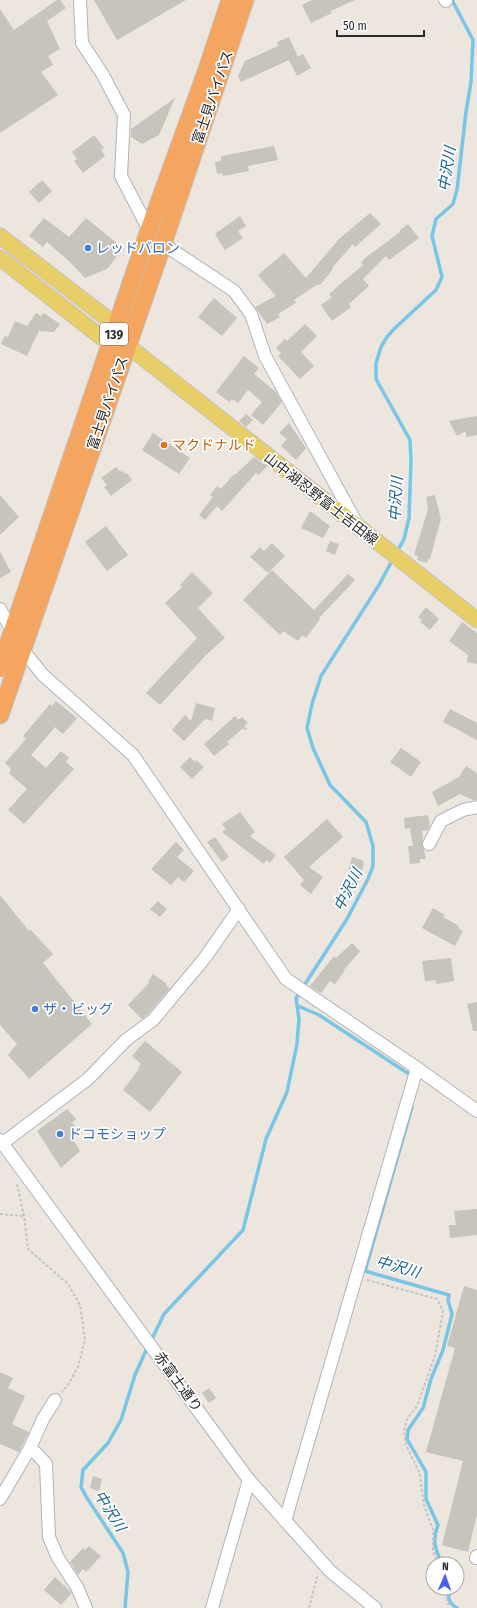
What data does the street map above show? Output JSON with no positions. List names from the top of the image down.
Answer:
{
  "streets": {
    "highway": ["富士見バイパス", "139"],
    "main road": ["山中湖忍野富士吉田線"],
    "street": ["赤富士通り"]
  },
  "crossings": [
    ["富士見バイパス", "山中湖忍野富士吉田線"]
  ],
  "water": ["中沢川"],
  "places": [
    "レッドバロン",
    "マクドナルド",
    "ザ・ビッグ",
    "ドコモショップ"
  ],
  "scale_bar": "50 m",
  "north": "top"
}
